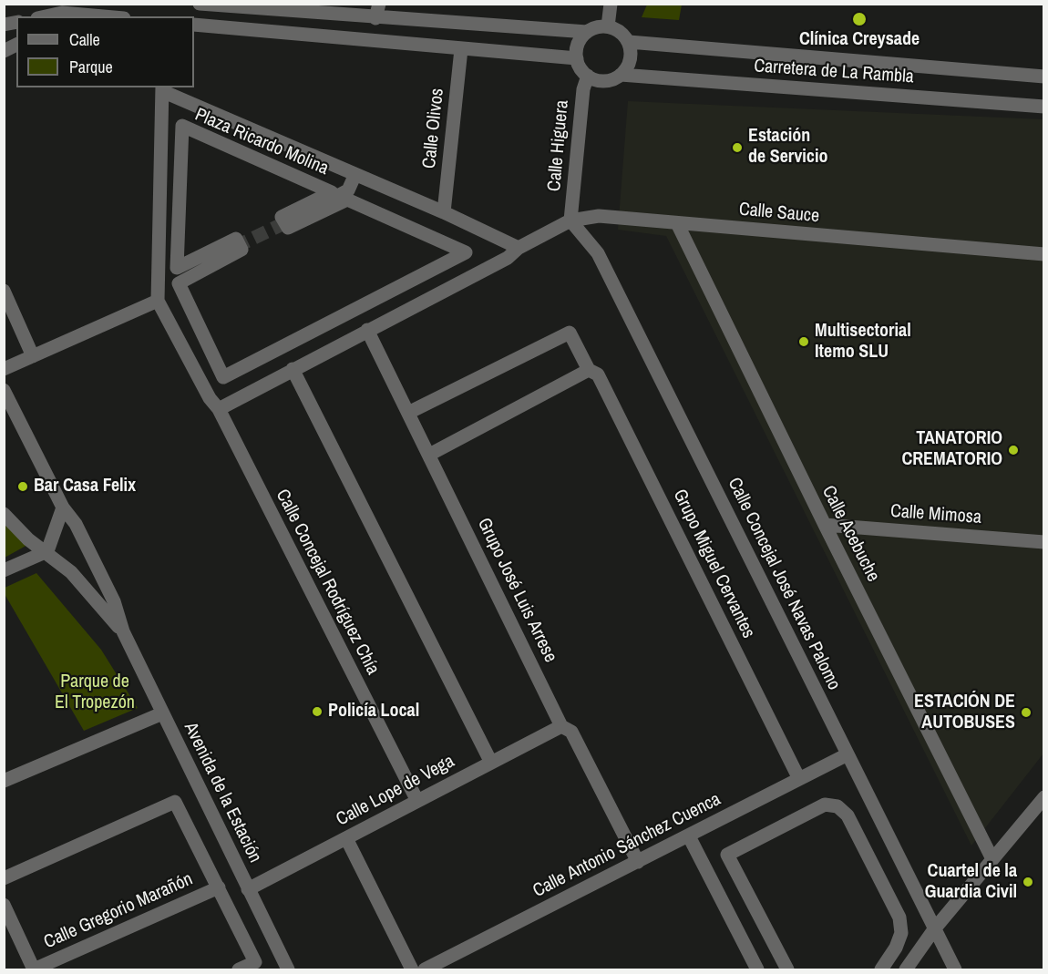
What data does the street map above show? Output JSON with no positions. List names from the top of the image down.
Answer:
{
  "streets": {
    "street": [
      "Carretera de La Rambla",
      "Calle Olivos",
      "Plaza Ricardo Molina",
      "Calle Higuera",
      "Calle Sauce",
      "Calle Mimosa",
      "Calle Acebuche",
      "Grupo Miguel Cervantes",
      "Calle Concejal Rodríguez Chía",
      "Calle Concejal José Navas Palomo",
      "Grupo José Luis Arrese",
      "Calle Lope de Vega",
      "Avenida de la Estación",
      "Calle Antonio Sánchez Cuenca",
      "Calle Gregorio Marañón"
    ]
  },
  "crossings": [
    ["Carretera de La Rambla", "Calle Higuera"],
    ["Calle Olivos", "Plaza Ricardo Molina"],
    ["Plaza Ricardo Molina", "Calle Sauce"],
    ["Plaza Ricardo Molina", "Calle Concejal Rodríguez Chía"],
    ["Calle Higuera", "Calle Sauce"],
    ["Calle Higuera", "Calle Concejal José Navas Palomo"],
    ["Calle Sauce", "Calle Acebuche"],
    ["Calle Sauce", "Calle Concejal José Navas Palomo"],
    ["Calle Mimosa", "Calle Acebuche"],
    ["Grupo Miguel Cervantes", "Grupo José Luis Arrese"],
    ["Grupo Miguel Cervantes", "Calle Antonio Sánchez Cuenca"],
    ["Calle Concejal Rodríguez Chía", "Calle Lope de Vega"],
    ["Calle Concejal José Navas Palomo", "Calle Antonio Sánchez Cuenca"],
    ["Grupo José Luis Arrese", "Calle Lope de Vega"],
    ["Grupo José Luis Arrese", "Calle Antonio Sánchez Cuenca"],
    ["Calle Lope de Vega", "Avenida de la Estación"]
  ],
  "parks": ["Parque de El Tropezón"],
  "places": [
    "Clínica Creysade",
    "Estación de Servicio",
    "Multisectorial Itemo SLU",
    "TANATORIO CREMATORIO",
    "Bar Casa Felix",
    "Policía Local",
    "ESTACIÓN DE AUTOBUSES",
    "Cuartel de la Guardia Civil"
  ],
  "legend": ["Calle", "Parque"]
}
